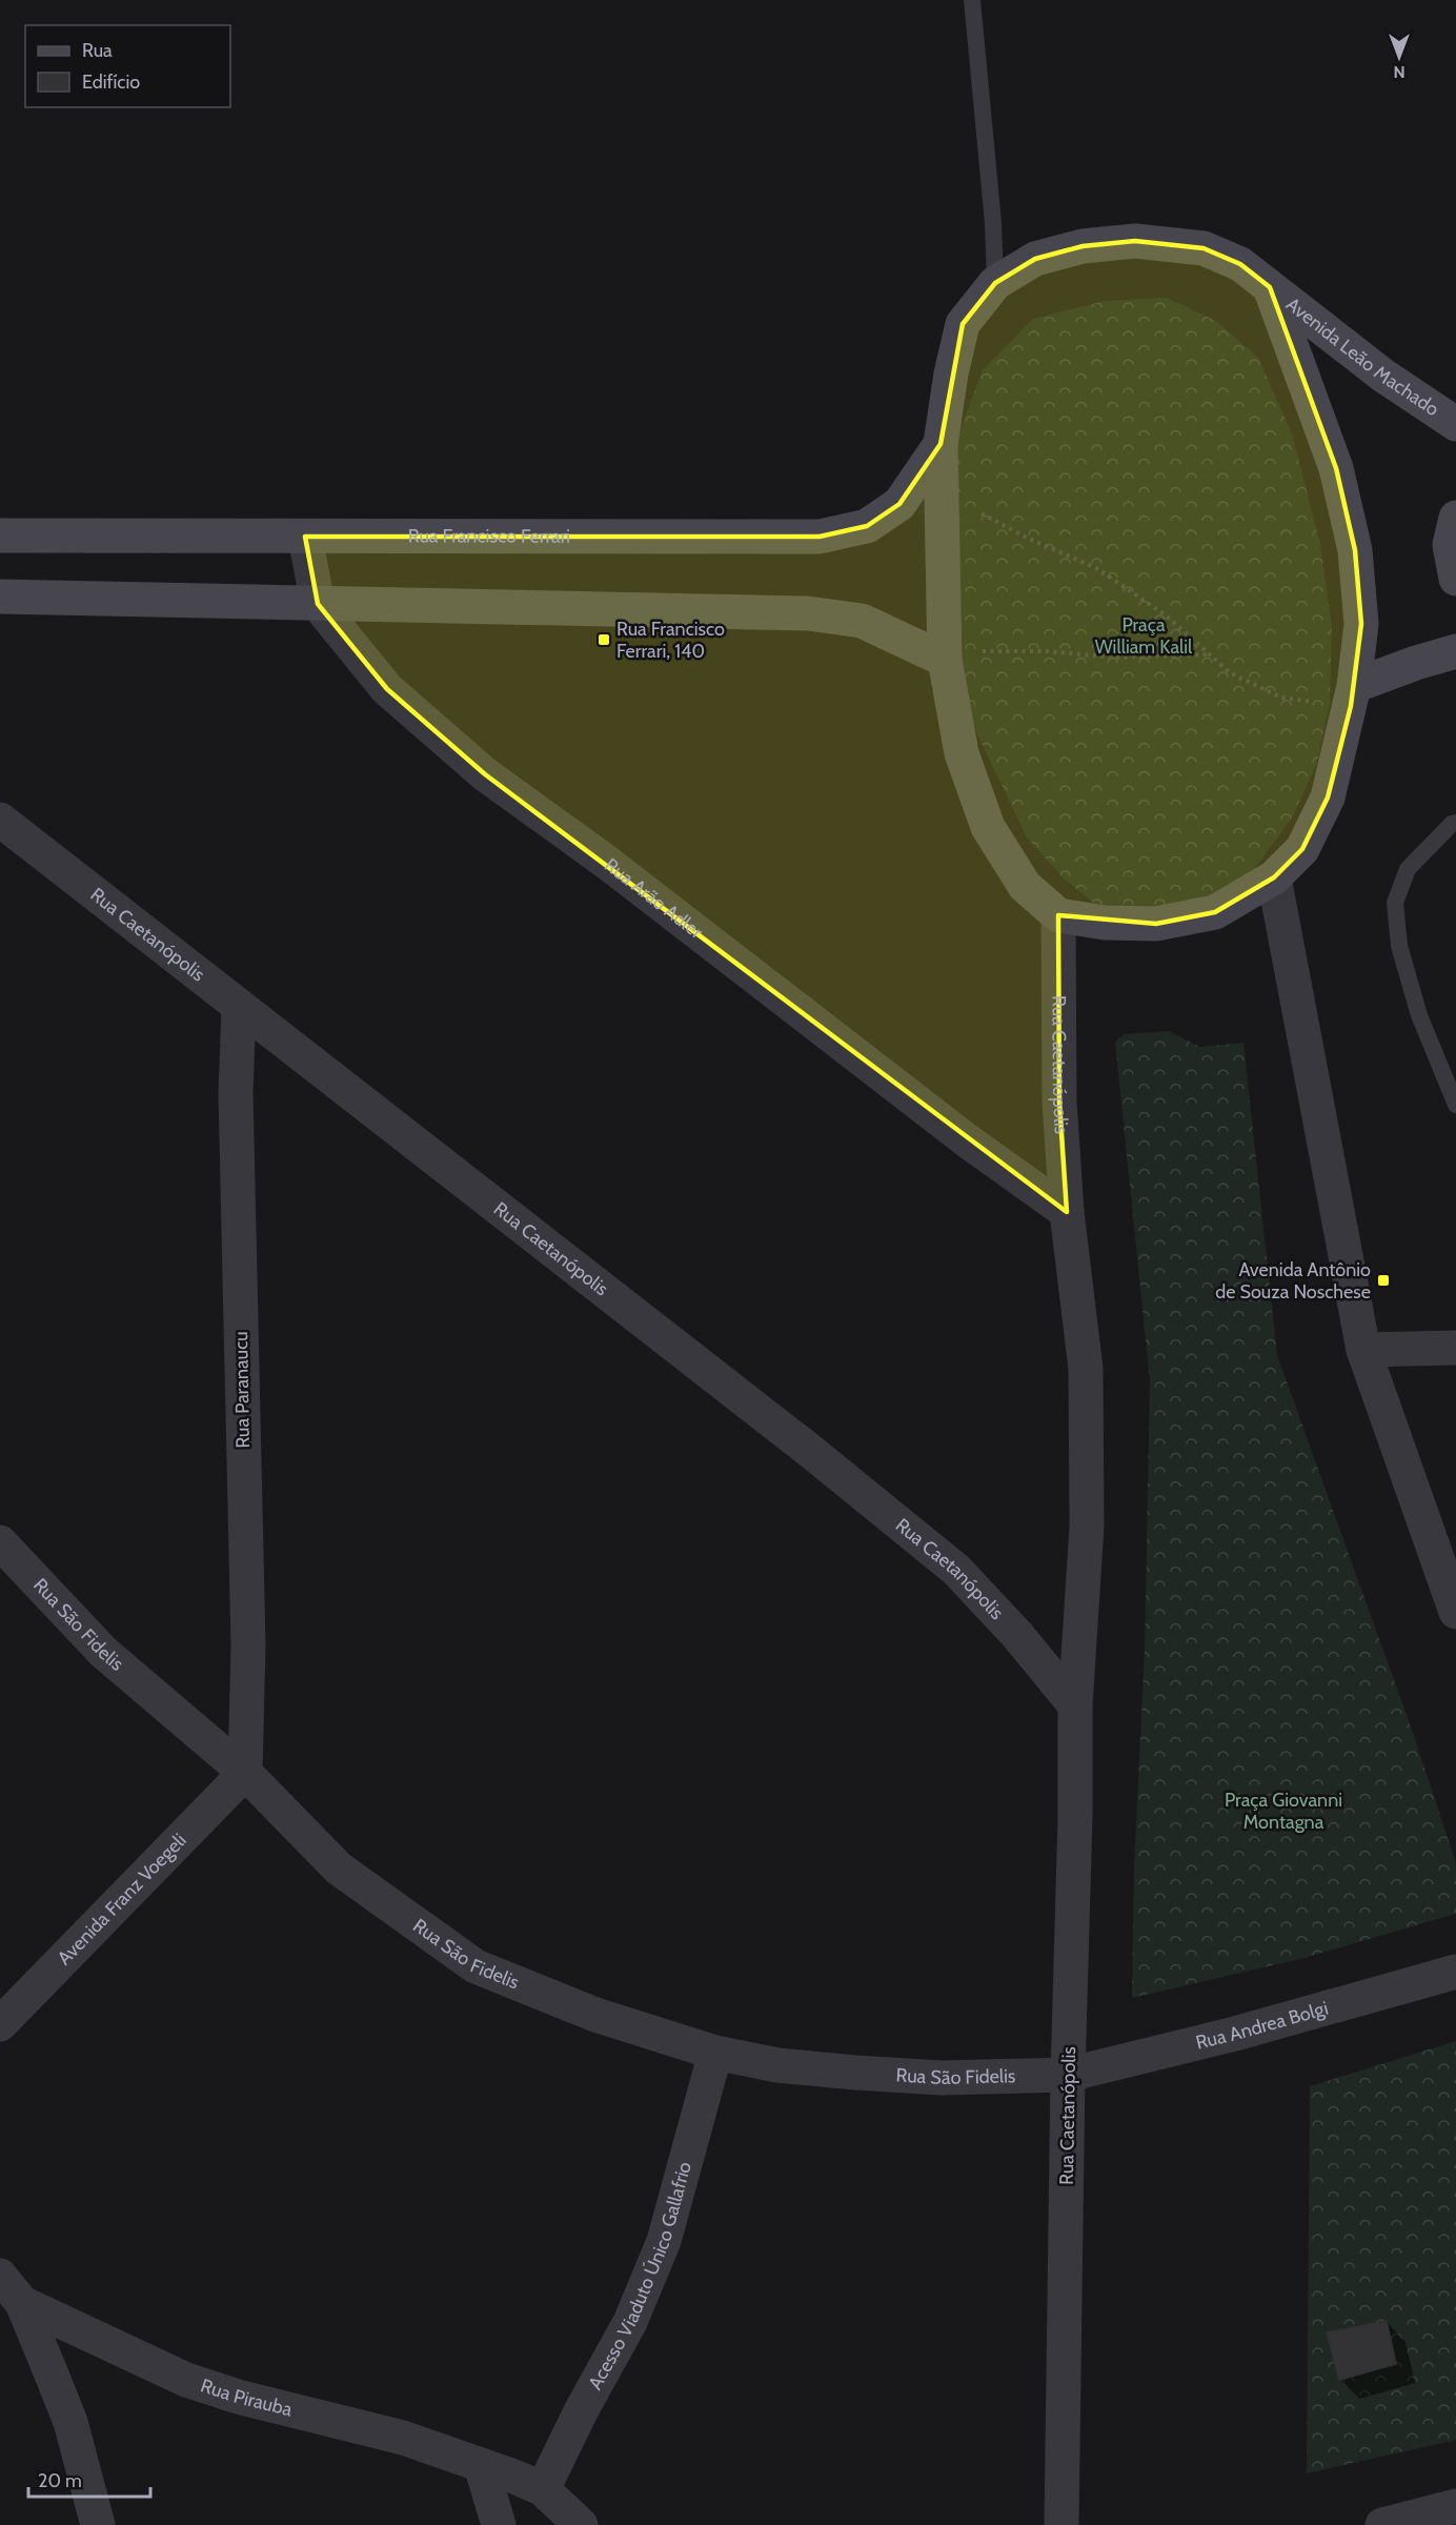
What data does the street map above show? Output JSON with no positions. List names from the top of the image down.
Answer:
{
  "streets": {
    "main road": ["Avenida Leão Machado", "Rua Francisco Ferrari"],
    "street": [
      "Rua Arão Adler",
      "Rua Caetanópolis",
      "Rua Paranaucu",
      "Rua São Fidelis",
      "Avenida Franz Voegeli",
      "Rua Andrea Bolgi",
      "Acesso Viaduto Único Gallafrio",
      "Rua Pirauba"
    ]
  },
  "crossings": [
    ["Rua Francisco Ferrari", "Rua Arão Adler"],
    ["Rua Arão Adler", "Rua Caetanópolis"],
    ["Rua Caetanópolis", "Rua Paranaucu"],
    ["Rua Caetanópolis", "Rua São Fidelis"],
    ["Rua Caetanópolis", "Rua Andrea Bolgi"],
    ["Rua Paranaucu", "Rua São Fidelis"],
    ["Rua Paranaucu", "Avenida Franz Voegeli"],
    ["Rua São Fidelis", "Avenida Franz Voegeli"],
    ["Rua São Fidelis", "Rua Andrea Bolgi"],
    ["Rua São Fidelis", "Acesso Viaduto Único Gallafrio"],
    ["Acesso Viaduto Único Gallafrio", "Rua Pirauba"]
  ],
  "parks": ["Praça William Kalil", "Praça Giovanni Montagna"],
  "places": {
    "transit": ["Rua Francisco Ferrari, 140", "Avenida Antônio de Souza Noschese"]
  },
  "legend": ["Rua", "Edifício"],
  "scale_bar": "20 m",
  "north": "bottom"
}
